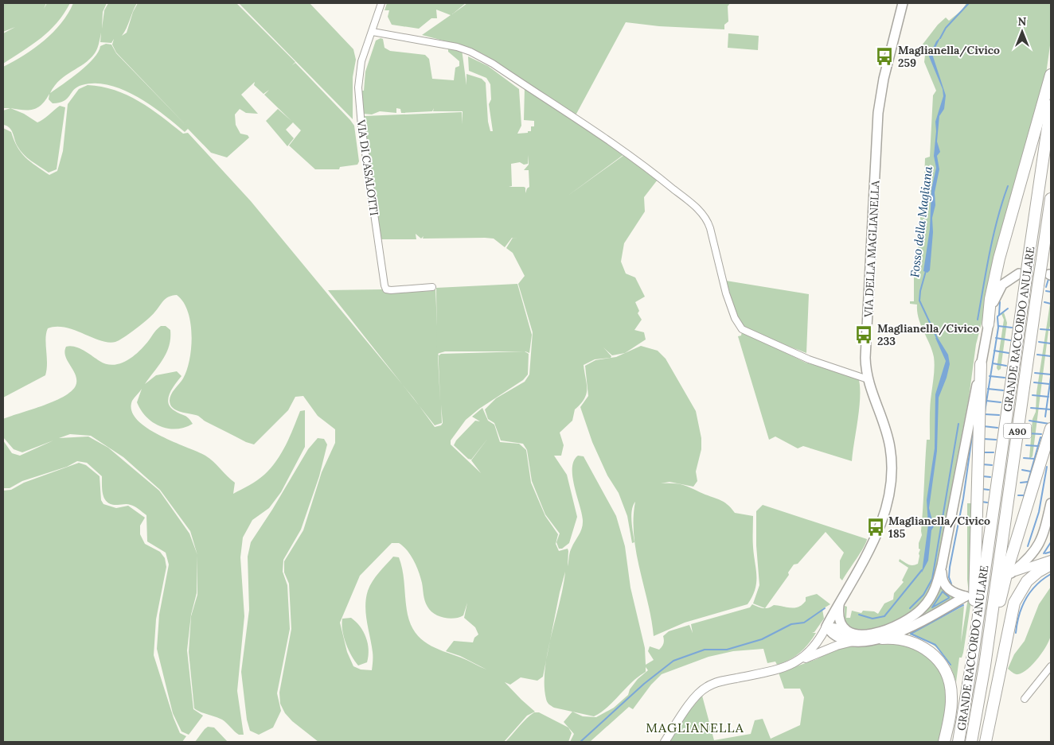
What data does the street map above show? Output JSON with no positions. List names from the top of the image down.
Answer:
{
  "streets": {
    "highway": ["GRANDE RACCORDO ANULARE", "A90"],
    "main road": ["VIA DELLA MAGLIANELLA"],
    "street": ["VIA DI CASALOTTI"]
  },
  "districts": ["MAGLIANELLA"],
  "water": ["Fosso della Magliana"],
  "places": {
    "bus stop": ["Maglianella/Civico 259", "Maglianella/Civico 233", "Maglianella/Civico 185"]
  },
  "north": "top"
}
